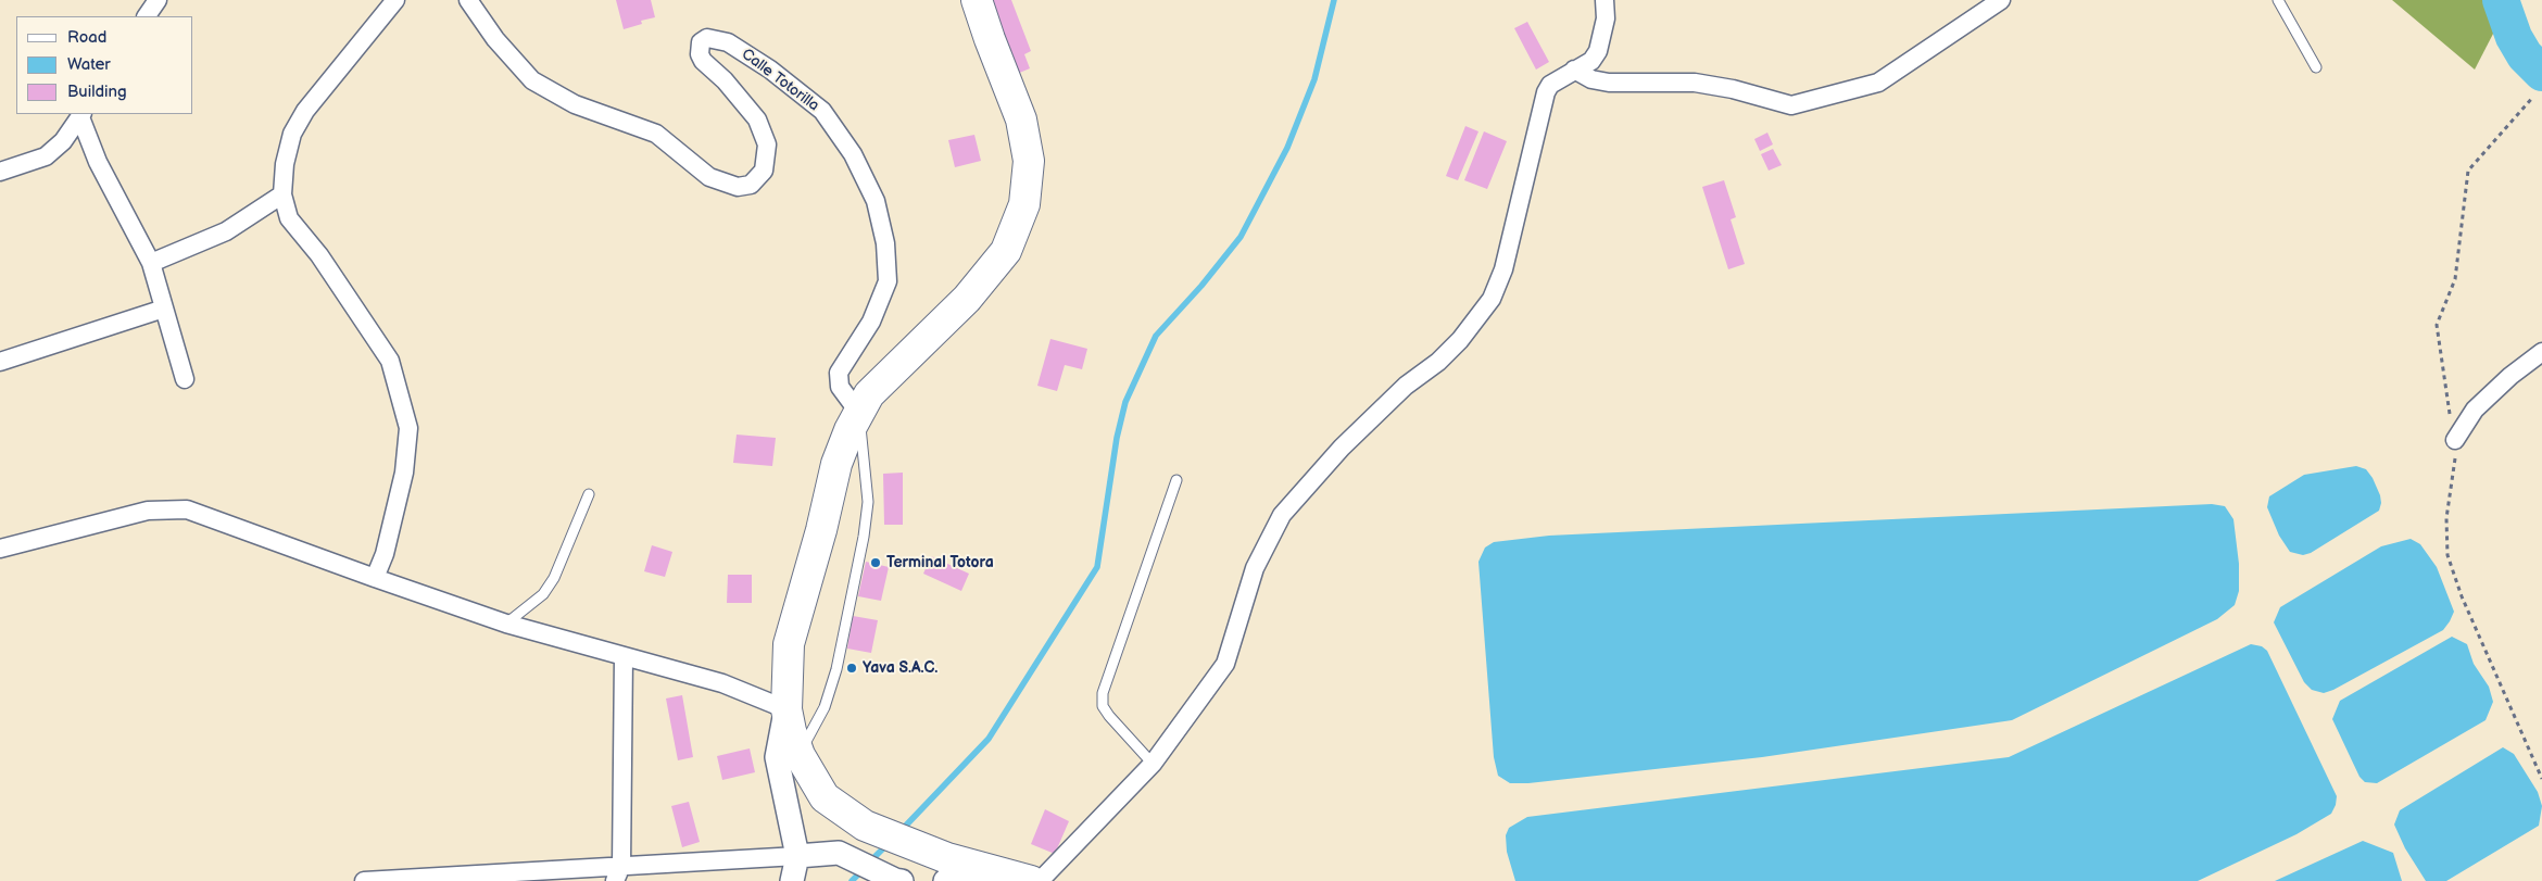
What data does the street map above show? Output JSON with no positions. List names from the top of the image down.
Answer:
{
  "streets": {
    "street": ["Calle Totorilla"]
  },
  "places": ["Terminal Totora", "Yava S.A.C."],
  "legend": ["Road", "Water", "Building"]
}
